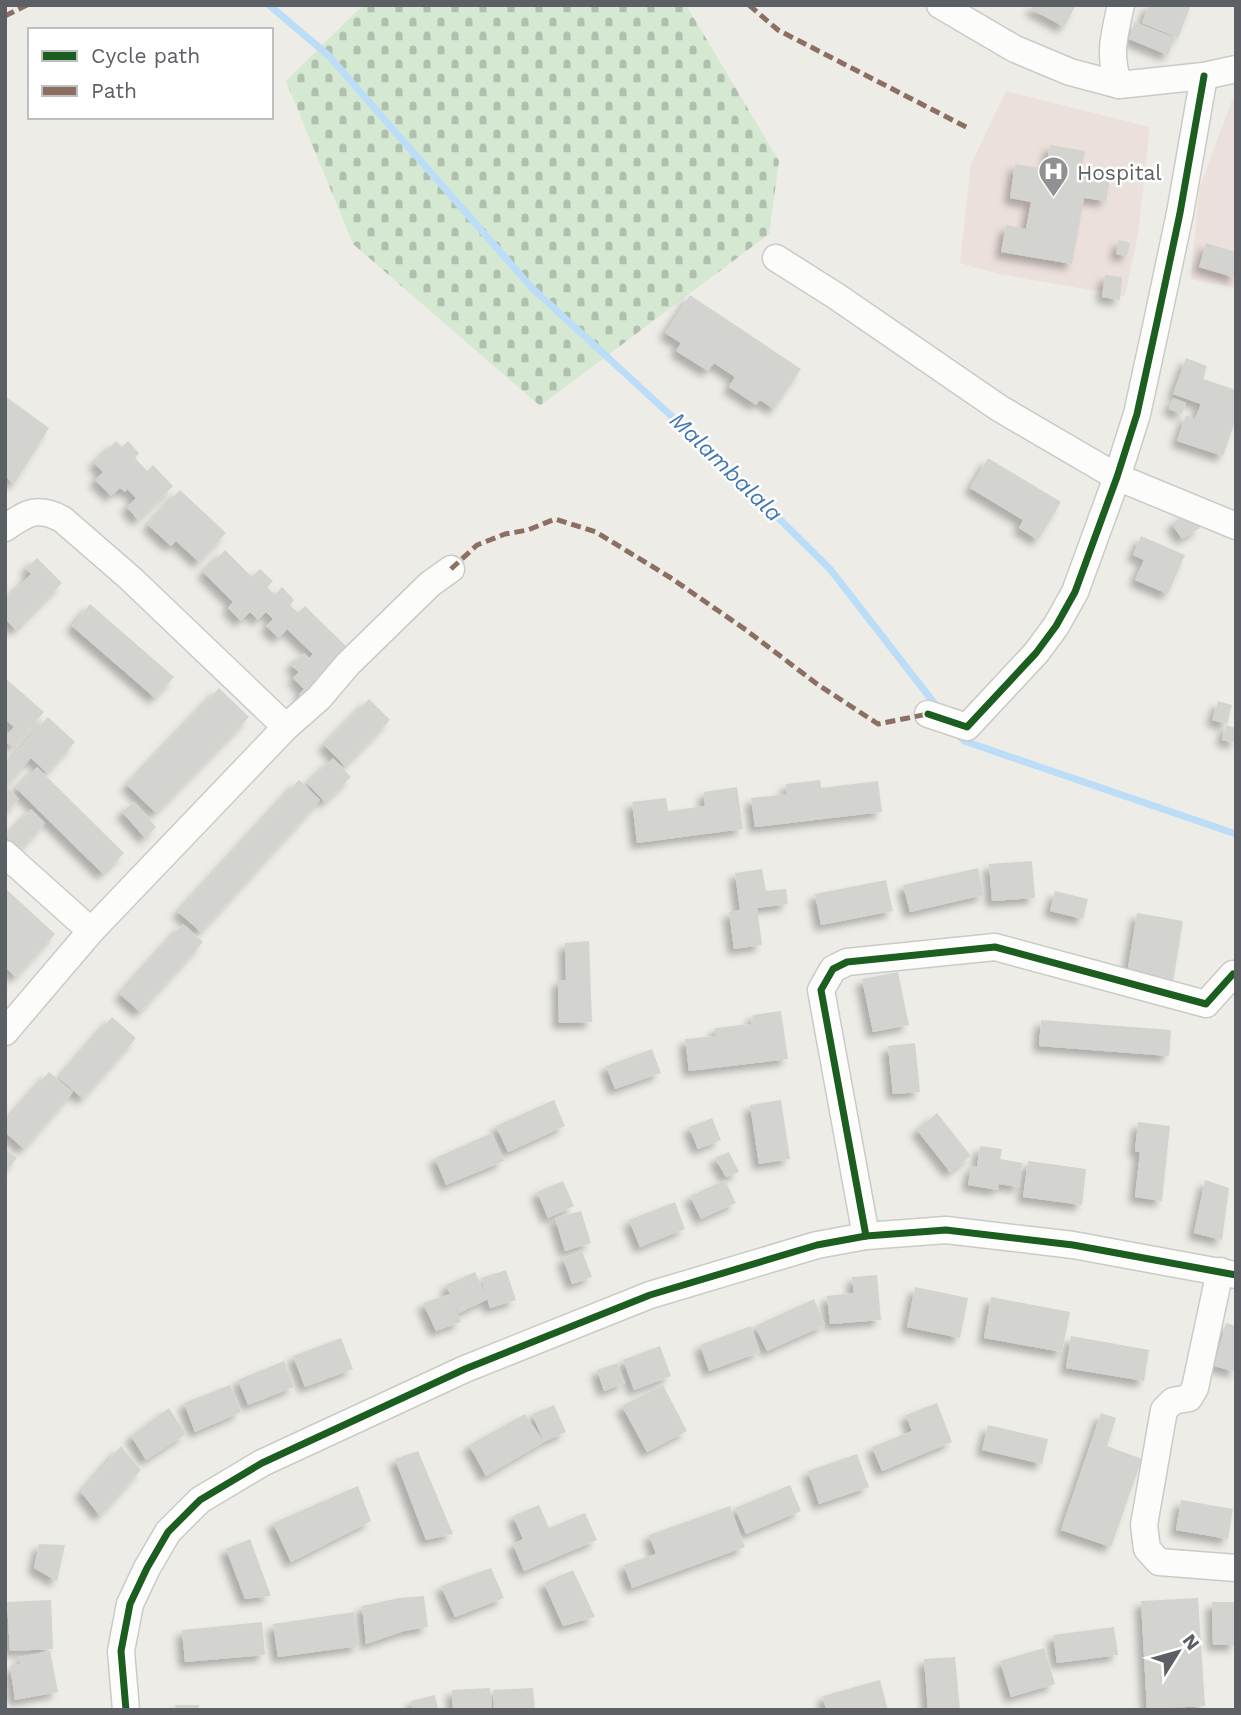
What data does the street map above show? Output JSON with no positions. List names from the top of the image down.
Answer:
{
  "water": ["Malambalala"],
  "places": {
    "hospital": ["Hospital"]
  },
  "legend": ["Cycle path", "Path"],
  "north": "top right"
}
